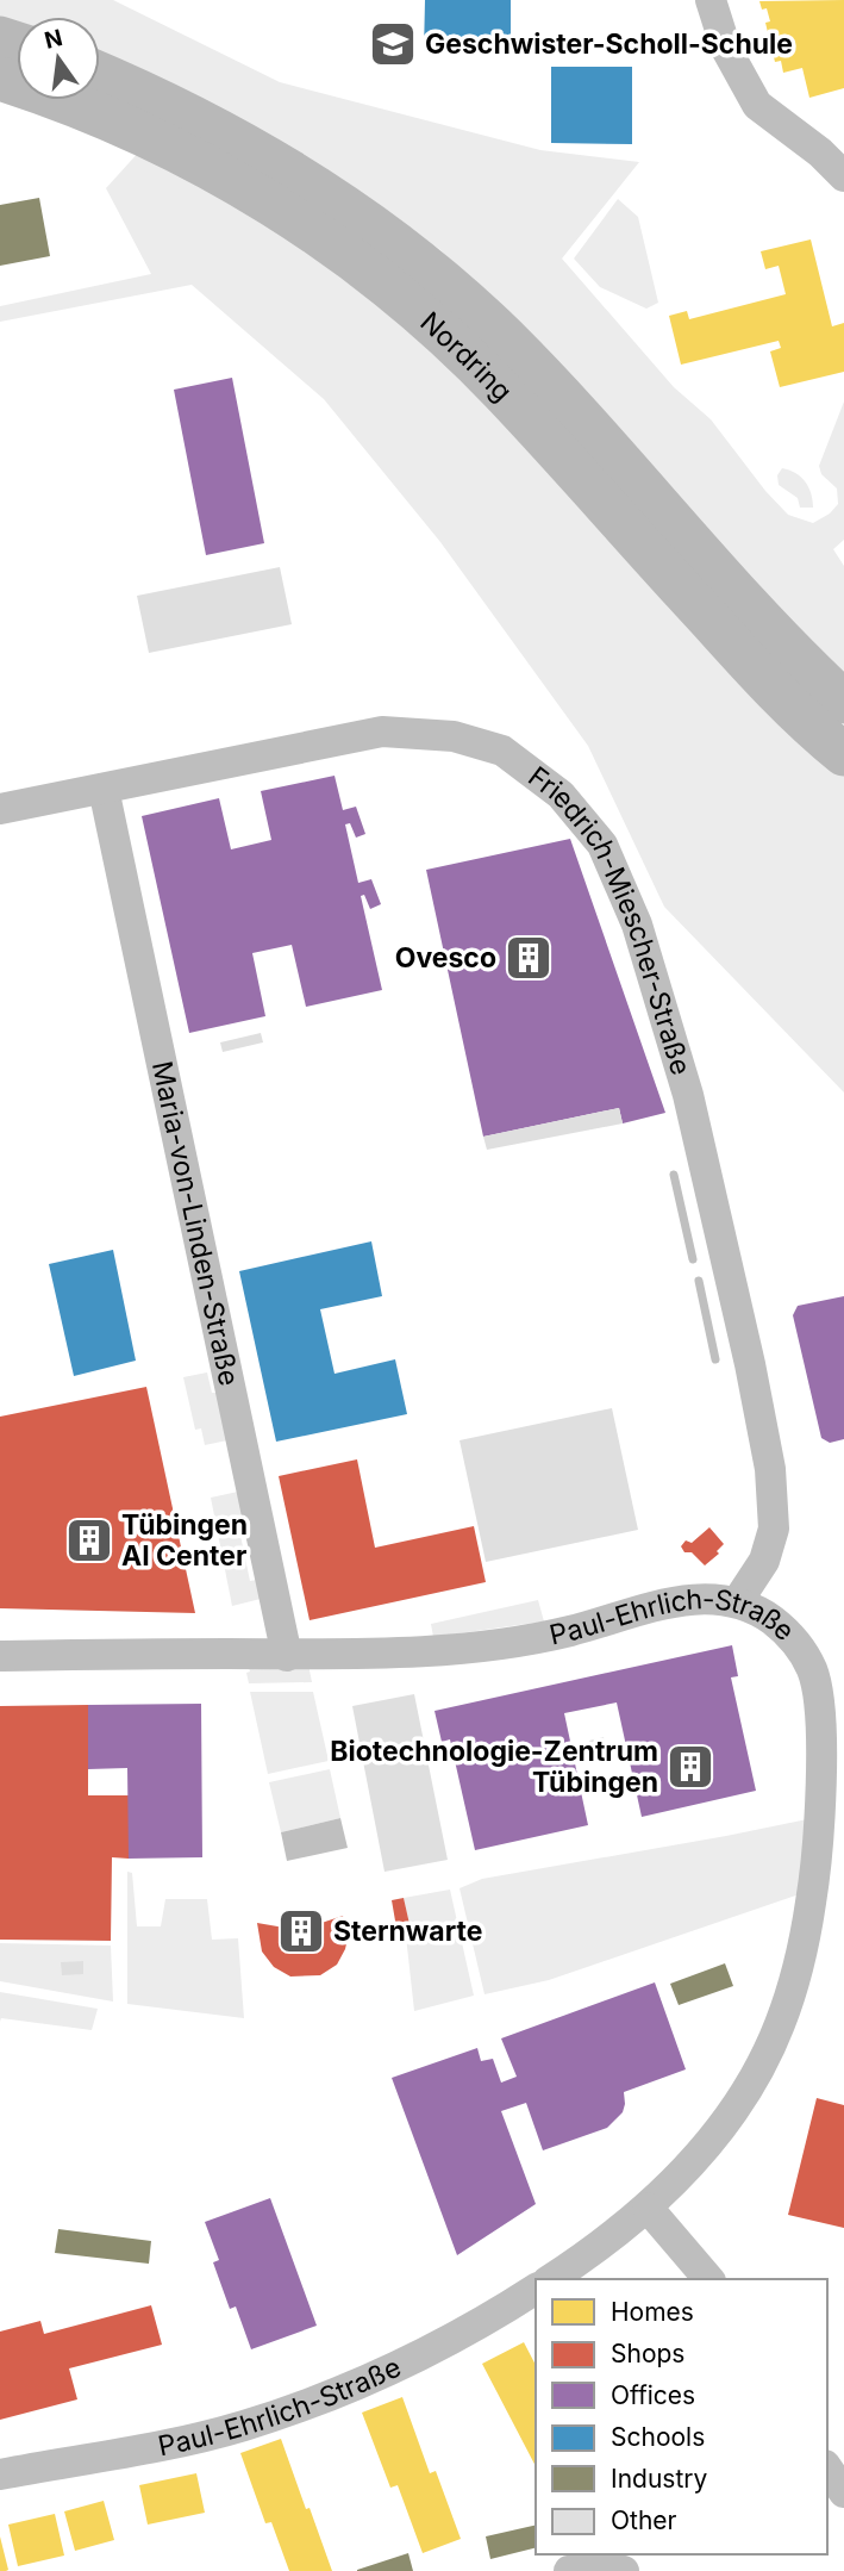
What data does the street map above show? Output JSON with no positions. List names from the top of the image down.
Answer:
{
  "streets": {
    "street": [
      "Nordring",
      "Friedrich-Miescher-Straße",
      "Maria-von-Linden-Straße",
      "Paul-Ehrlich-Straße"
    ]
  },
  "crossings": [
    ["Friedrich-Miescher-Straße", "Maria-von-Linden-Straße"],
    ["Friedrich-Miescher-Straße", "Paul-Ehrlich-Straße"],
    ["Maria-von-Linden-Straße", "Paul-Ehrlich-Straße"]
  ],
  "places": {
    "school or university": ["Geschwister-Scholl-Schule"],
    "building": [
      "Ovesco",
      "Tübingen AI Center",
      "Biotechnologie-Zentrum Tübingen",
      "Sternwarte"
    ]
  },
  "legend": [
    "Homes",
    "Shops",
    "Offices",
    "Schools",
    "Industry",
    "Other"
  ],
  "north": "top"
}
